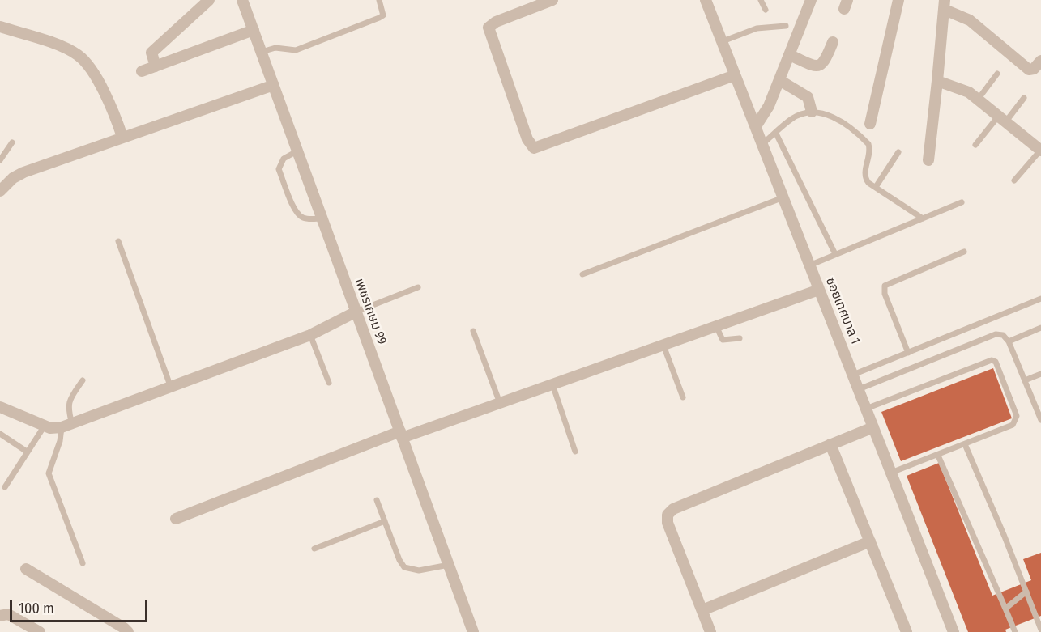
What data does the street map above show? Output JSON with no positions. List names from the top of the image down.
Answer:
{
  "streets": {
    "street": ["ซอยเทศบาล 1", "เพชรเกษม 99"]
  },
  "scale_bar": "100 m"
}
